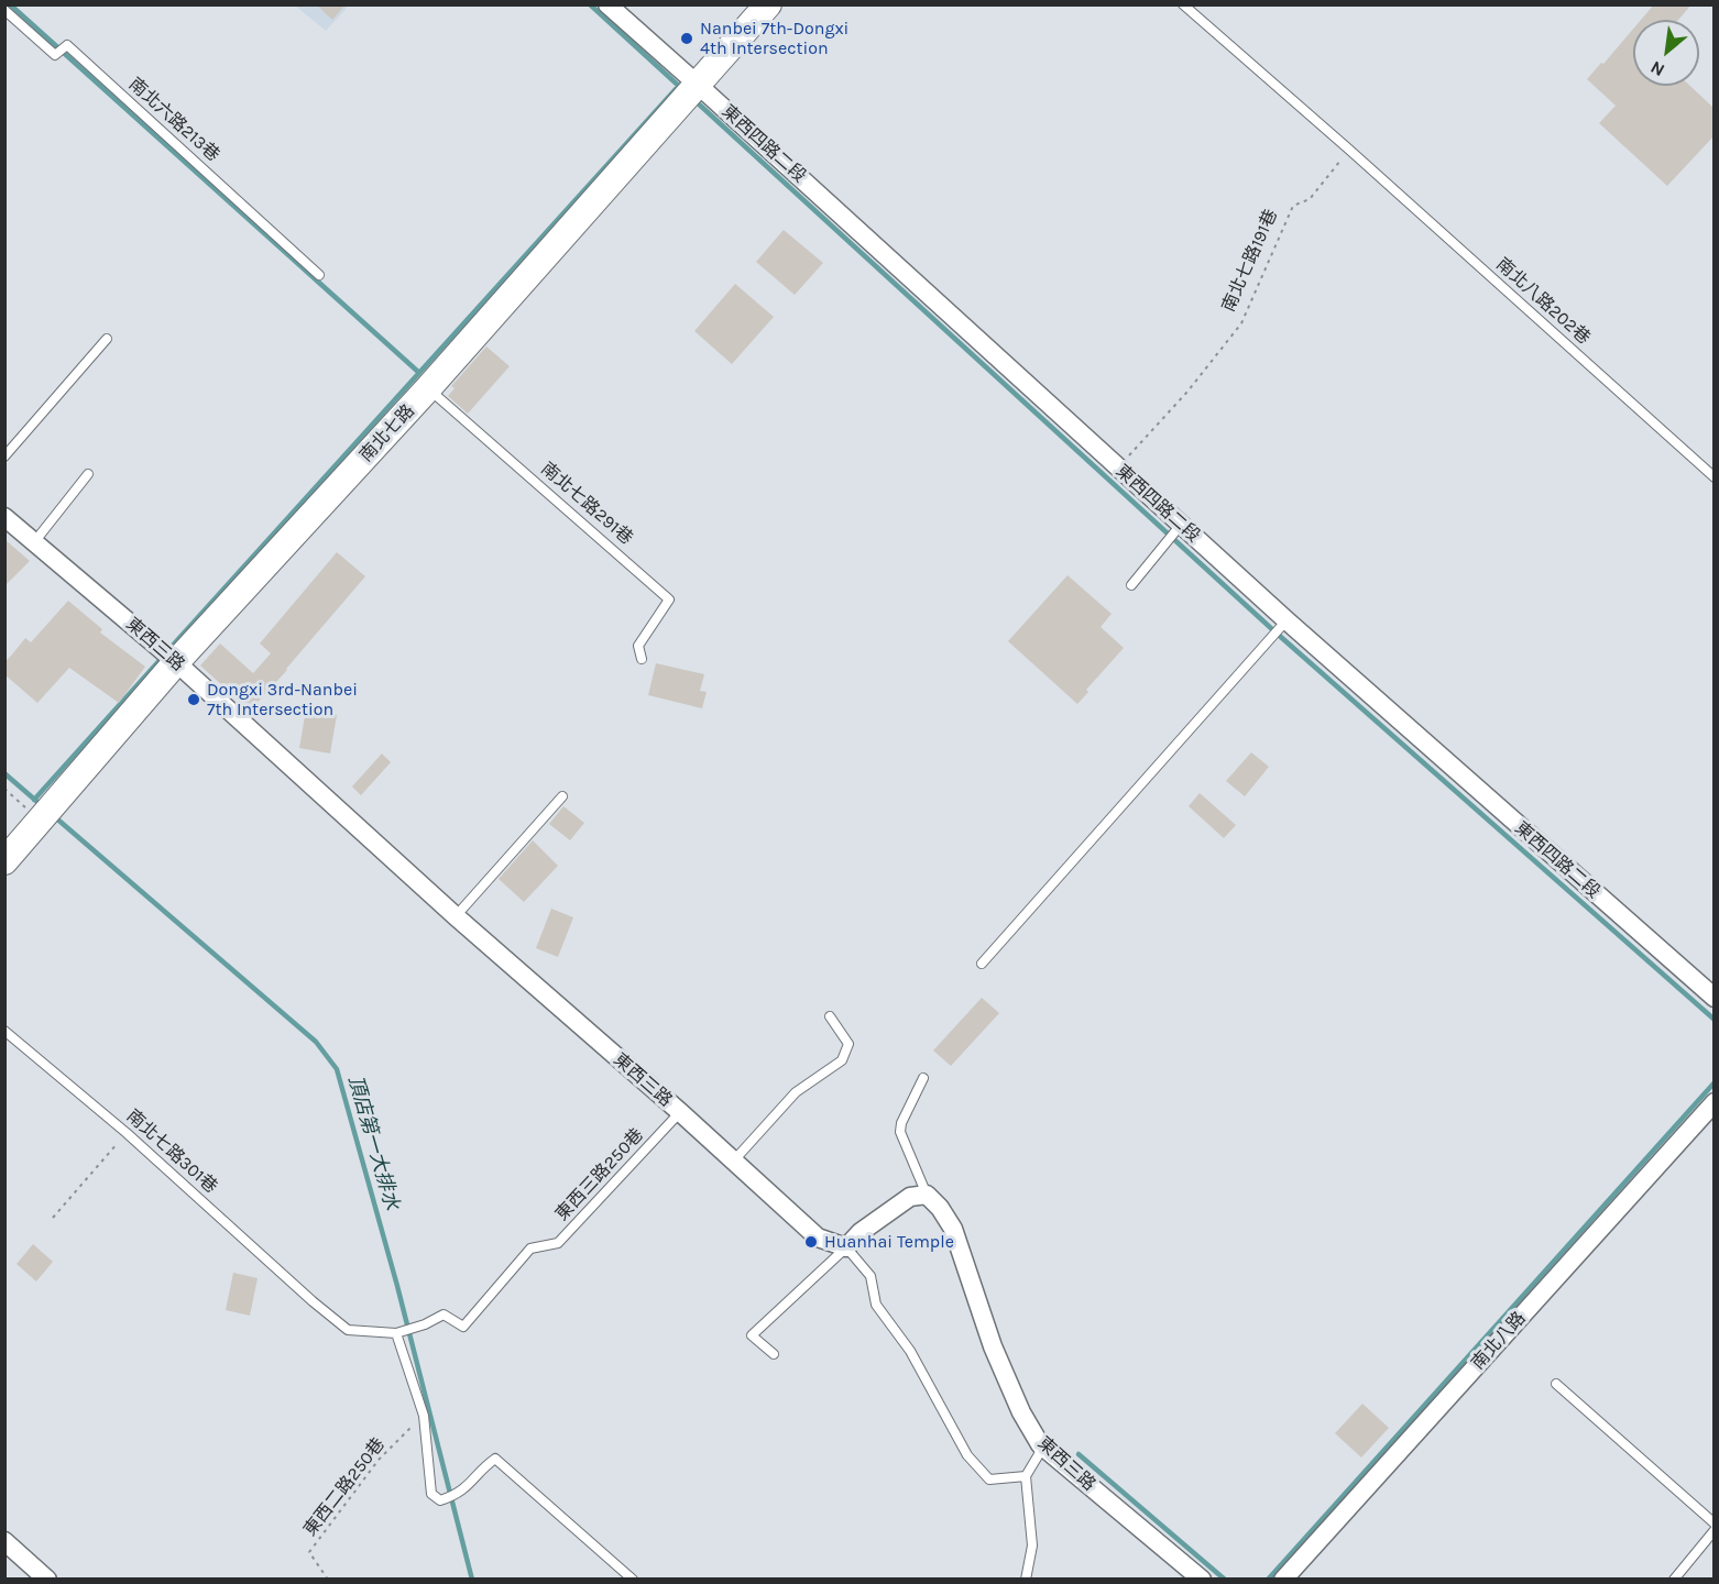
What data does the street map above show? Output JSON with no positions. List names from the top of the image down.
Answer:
{
  "streets": {
    "street": [
      "東西四路二段",
      "南北七路",
      "東西三路",
      "南北八路"
    ],
    "lane": [
      "南北六路213巷",
      "南北八路202巷",
      "南北七路291巷",
      "南北七路301巷",
      "東西三路250巷"
    ],
    "path": ["南北七路191巷", "東西二路250巷"]
  },
  "crossings": [
    ["東西四路二段", "南北七路191巷"],
    ["東西四路二段", "南北七路"],
    ["南北七路191巷", "南北八路202巷"],
    ["南北七路", "南北七路291巷"],
    ["南北七路", "東西三路"],
    ["東西三路", "東西三路250巷"],
    ["南北七路301巷", "東西三路250巷"]
  ],
  "water": ["頂店第一大排水"],
  "places": ["Nanbei 7th-Dongxi 4th Intersection", "Dongxi 3rd-Nanbei 7th Intersection", "Huanhai Temple"],
  "north": "bottom left"
}
